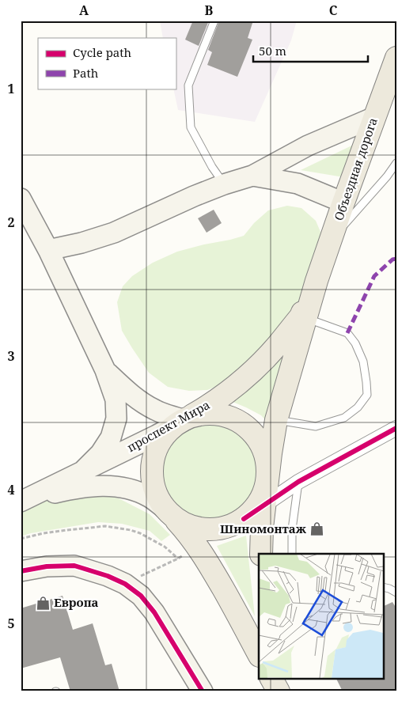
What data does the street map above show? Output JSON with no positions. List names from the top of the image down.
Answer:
{
  "streets": {
    "main road": ["Объездная дорога", "проспект Мира"]
  },
  "crossings": [
    ["Объездная дорога", "проспект Мира"]
  ],
  "places": {
    "shop": ["Шиномонтаж", "Европа"]
  },
  "legend": ["Cycle path", "Path"],
  "scale_bar": "50 m",
  "grid": {
    "columns": ["A", "B", "C"],
    "rows": [
      "1",
      "2",
      "3",
      "4",
      "5"
    ]
  }
}
